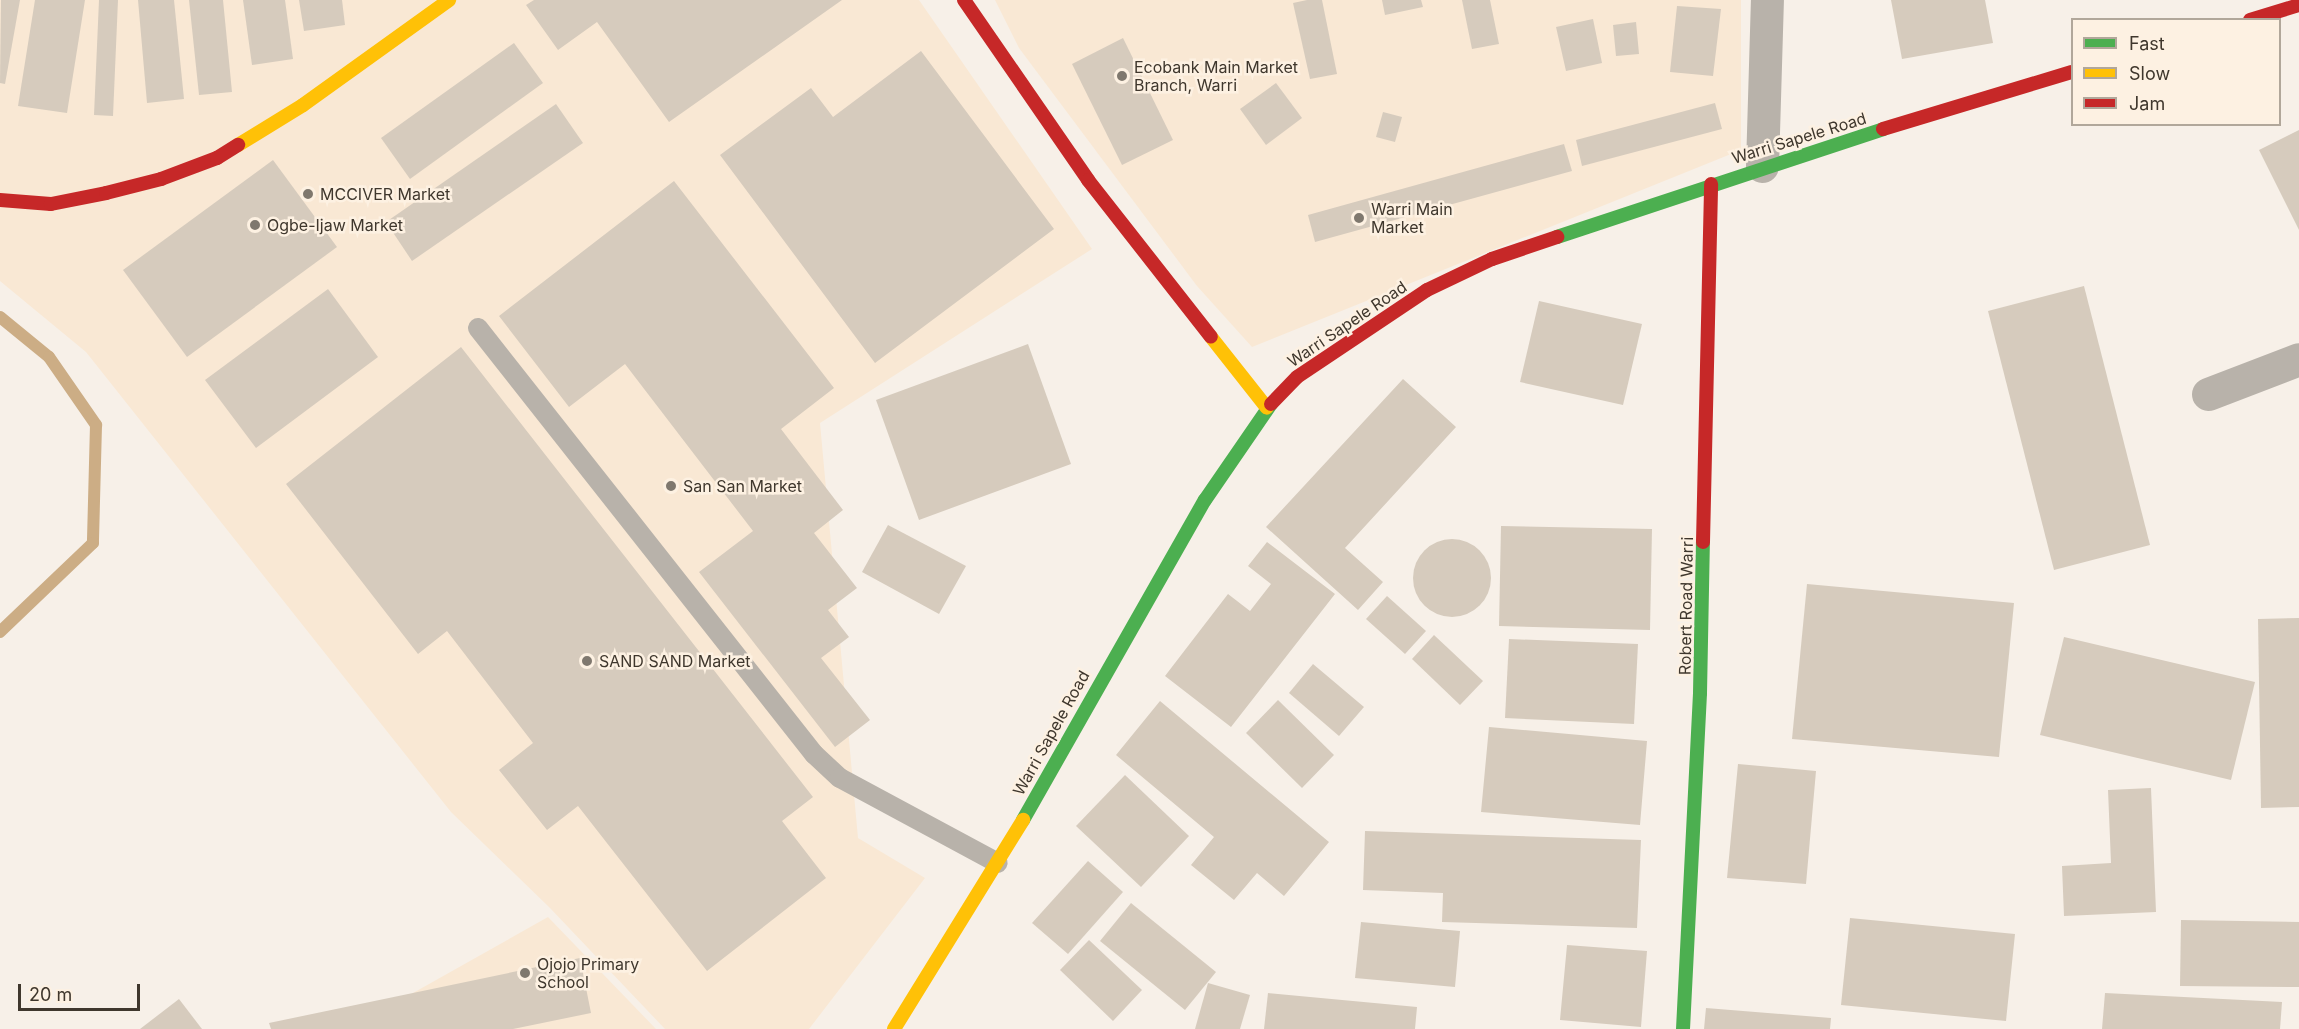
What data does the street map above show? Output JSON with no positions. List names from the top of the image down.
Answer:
{
  "streets": {
    "street": ["Warri Sapele Road", "Robert Road Warri"]
  },
  "crossings": [
    ["Warri Sapele Road", "Robert Road Warri"]
  ],
  "places": [
    "Ecobank Main Market Branch, Warri",
    "MCCIVER Market",
    "Warri Main Market",
    "Ogbe-Ijaw Market",
    "San San Market",
    "SAND SAND Market",
    "Ojojo Primary School"
  ],
  "legend": ["Fast", "Slow", "Jam"],
  "scale_bar": "20 m"
}
